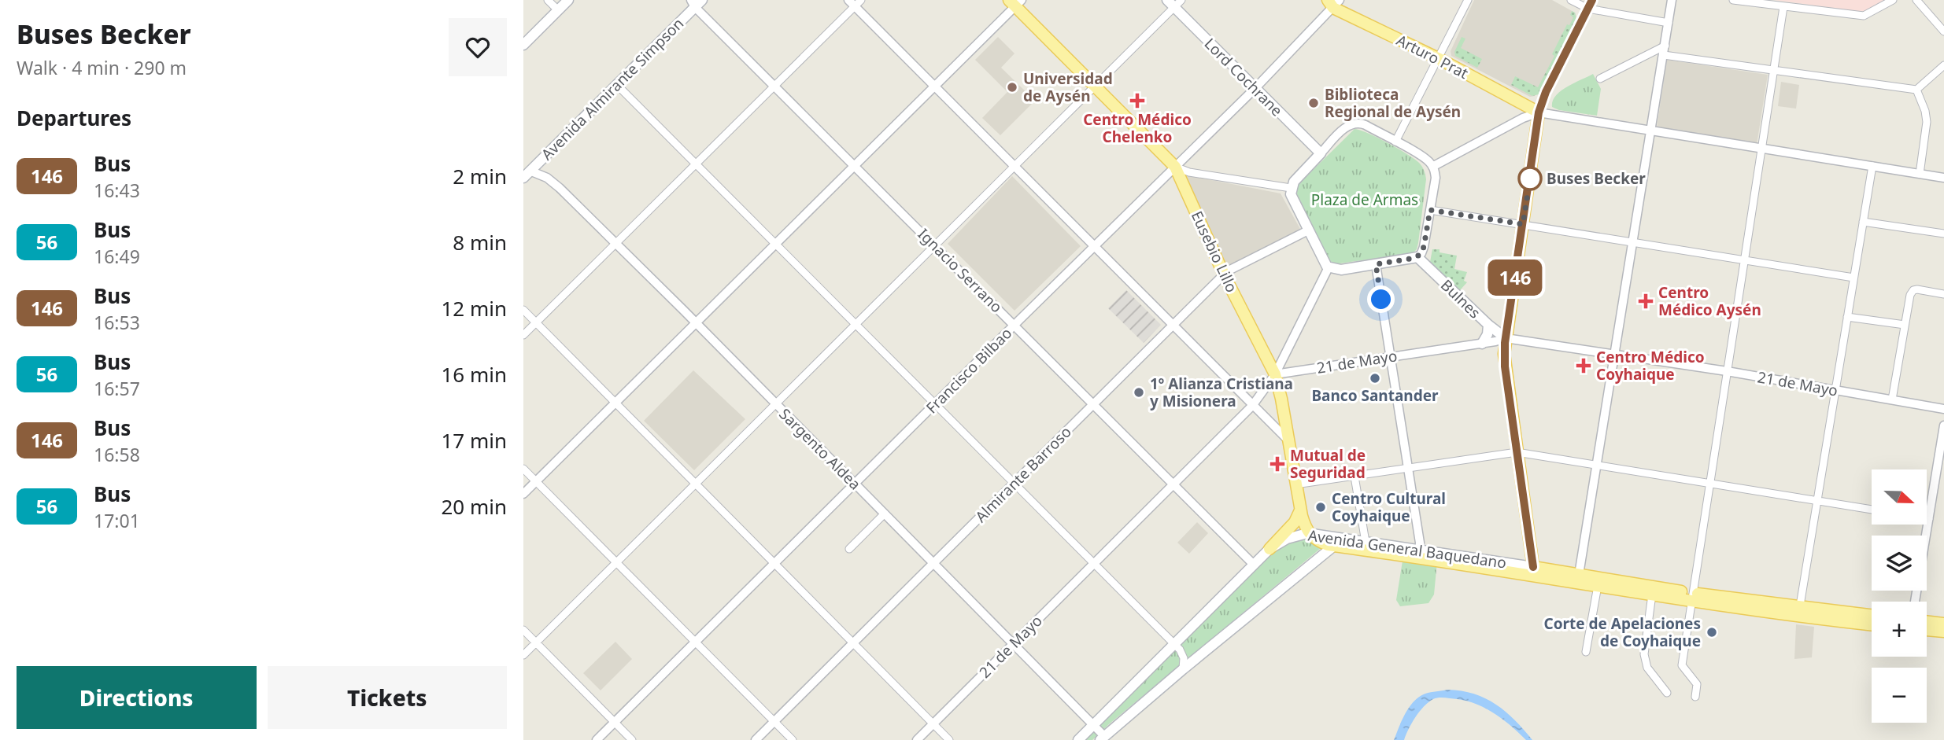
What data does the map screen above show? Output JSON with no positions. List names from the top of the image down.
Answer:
{
  "streets": {
    "main road": [
      "Arturo Prat",
      "Lord Cochrane",
      "Avenida Almirante Simpson",
      "Eusebio Lillo",
      "Bulnes",
      "Avenida General Baquedano"
    ],
    "street": [
      "Ignacio Serrano",
      "21 de Mayo",
      "Francisco Bilbao",
      "Sargento Aldea",
      "Almirante Barroso"
    ]
  },
  "crossings": [
    ["Arturo Prat", "Francisco Bilbao"],
    ["Lord Cochrane", "Bulnes"],
    ["Lord Cochrane", "Francisco Bilbao"],
    ["Lord Cochrane", "Almirante Barroso"],
    ["Avenida Almirante Simpson", "Ignacio Serrano"],
    ["Avenida Almirante Simpson", "Sargento Aldea"],
    ["Eusebio Lillo", "21 de Mayo"],
    ["Eusebio Lillo", "Francisco Bilbao"],
    ["Eusebio Lillo", "Almirante Barroso"],
    ["Eusebio Lillo", "Avenida General Baquedano"],
    ["Ignacio Serrano", "21 de Mayo"],
    ["Ignacio Serrano", "Francisco Bilbao"],
    ["Ignacio Serrano", "Almirante Barroso"],
    ["Ignacio Serrano", "Avenida General Baquedano"],
    ["Bulnes", "21 de Mayo"],
    ["Bulnes", "Almirante Barroso"],
    ["21 de Mayo", "Sargento Aldea"],
    ["Francisco Bilbao", "Sargento Aldea"],
    ["Sargento Aldea", "Almirante Barroso"],
    ["Sargento Aldea", "Avenida General Baquedano"]
  ],
  "parks": ["Plaza de Armas"],
  "places": {
    "other": [
      "Universidad de Aysén",
      "Biblioteca Regional de Aysén",
      "Buses Becker",
      "Banco Santander",
      "1º Alianza Cristiana y Misionera",
      "Centro Cultural Coyhaique",
      "Corte de Apelaciones de Coyhaique"
    ],
    "health": [
      "Centro Médico Chelenko",
      "Centro Médico Aysén",
      "Centro Médico Coyhaique",
      "Mutual de Seguridad"
    ]
  },
  "lines": ["bus line 146"],
  "north": "right",
  "page": {
    "heading": [
      ["Buses Becker", "Walk · 4 min · 290 m"],
      "Departures"
    ],
    "on_map": "146",
    "list": [
      {
        "mark": "146",
        "name": "Bus",
        "note": "16:43",
        "value": "2 min"
      },
      {
        "mark": "56",
        "name": "Bus",
        "note": "16:49",
        "value": "8 min"
      },
      {
        "mark": "146",
        "name": "Bus",
        "note": "16:53",
        "value": "12 min"
      },
      {
        "mark": "56",
        "name": "Bus",
        "note": "16:57",
        "value": "16 min"
      },
      {
        "mark": "146",
        "name": "Bus",
        "note": "16:58",
        "value": "17 min"
      },
      {
        "mark": "56",
        "name": "Bus",
        "note": "17:01",
        "value": "20 min"
      }
    ],
    "map_buttons": ["+", "−"],
    "buttons": ["Directions", "Tickets"]
  }
}
